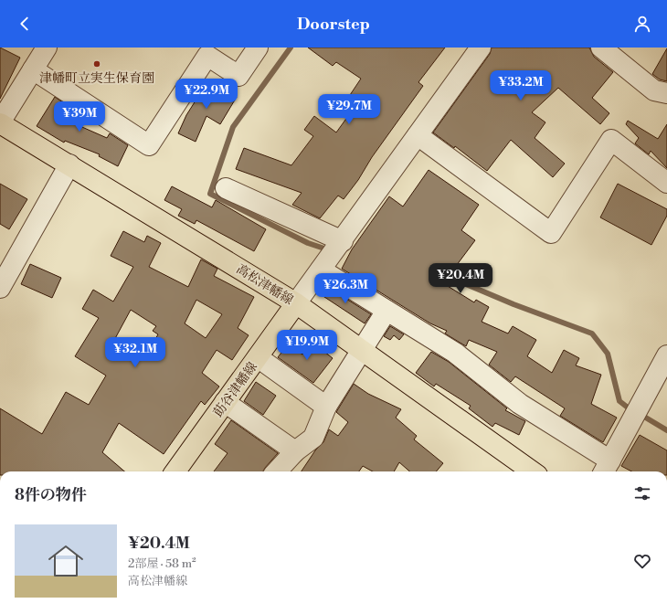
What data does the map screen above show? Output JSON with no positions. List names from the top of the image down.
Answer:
{
  "streets": {
    "main road": ["高松津幡線", "莇谷津幡線"]
  },
  "crossings": [
    ["高松津幡線", "莇谷津幡線"]
  ],
  "places": ["津幡町立実生保育園"],
  "page": {
    "header": "Doorstep",
    "price": [
      "¥33.2M",
      "¥22.9M",
      "¥29.7M",
      "¥39M",
      "¥20.4M",
      "¥26.3M",
      "¥19.9M",
      "¥32.1M"
    ],
    "heading": "8件の物件",
    "list": [
      {
        "name": "¥20.4M",
        "note": "2部屋 · 58 m² · 高松津幡線"
      }
    ]
  }
}
